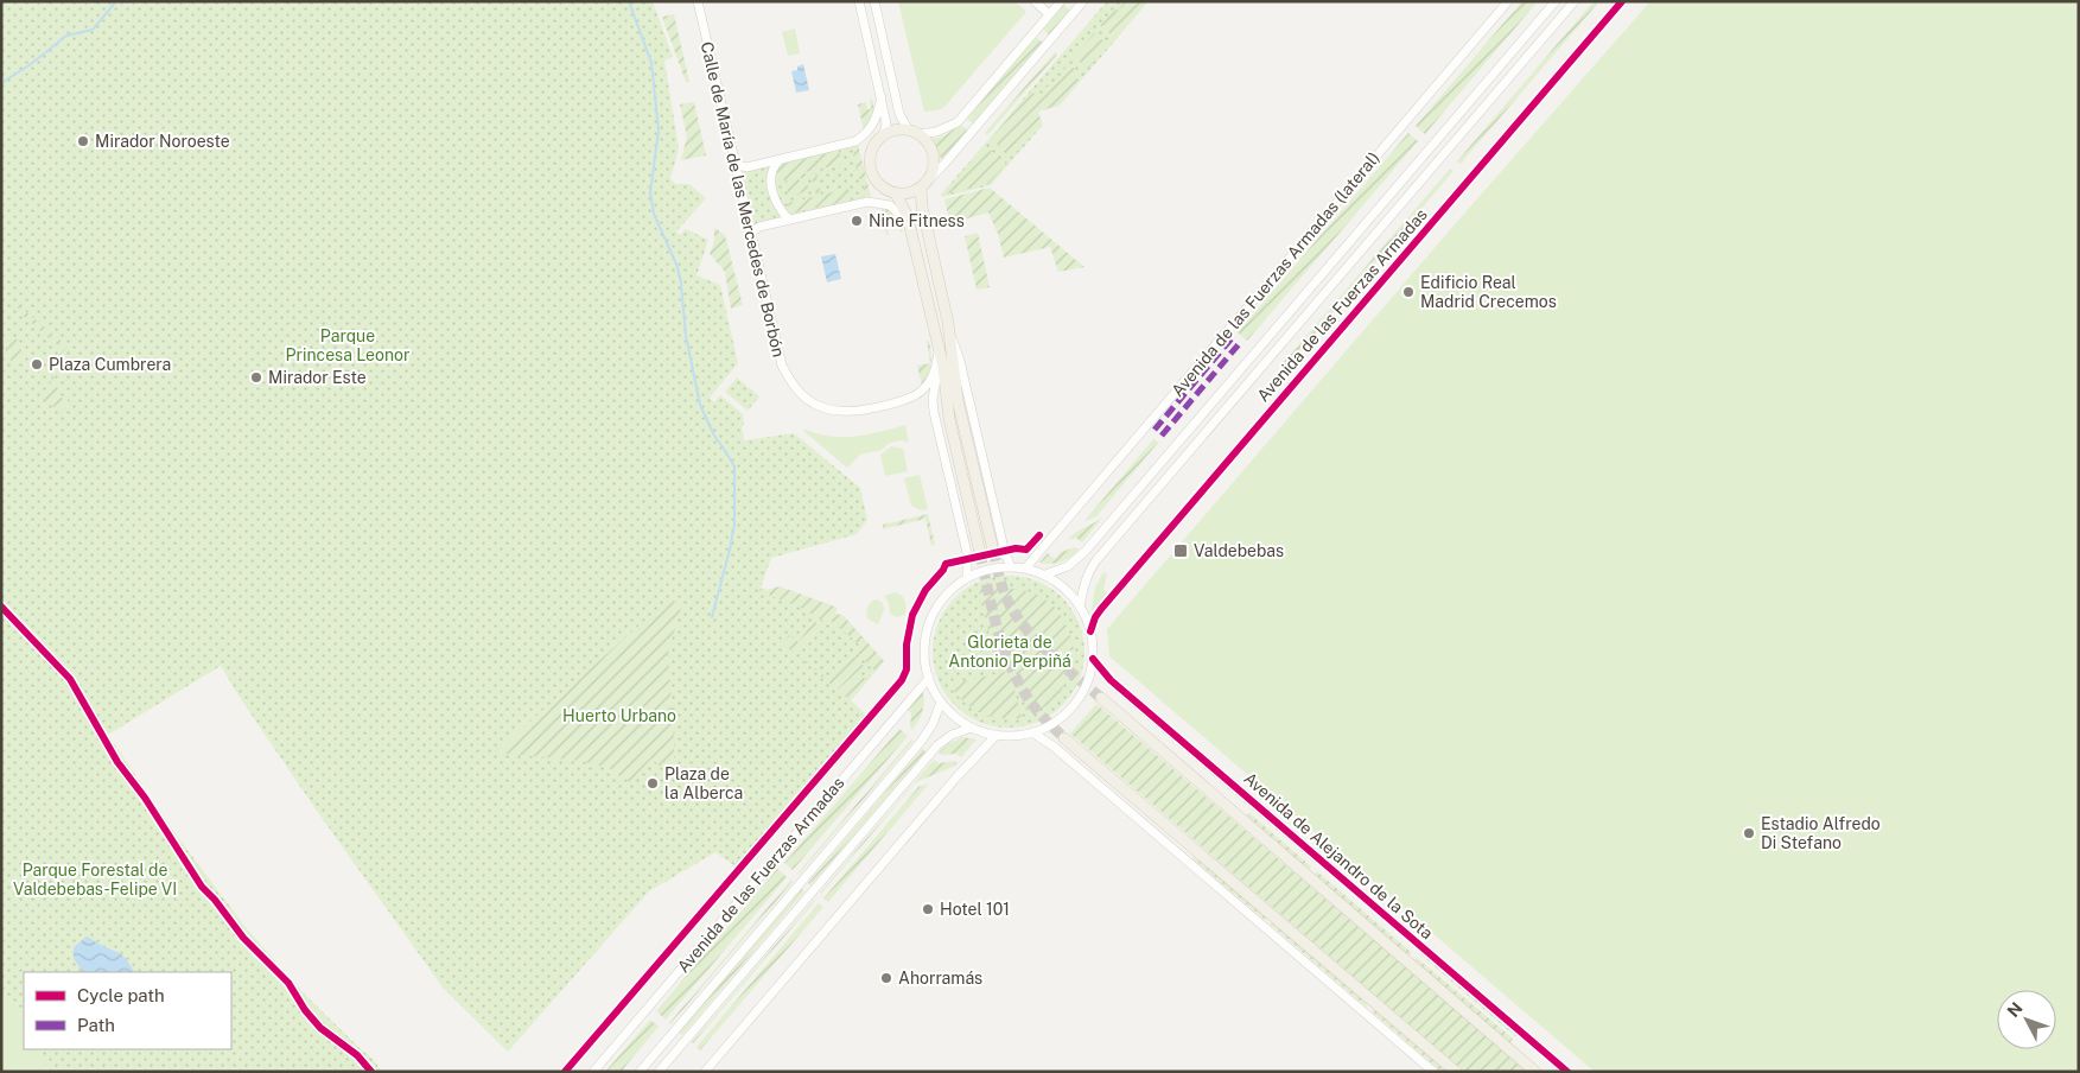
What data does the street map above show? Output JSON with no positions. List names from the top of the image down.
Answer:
{
  "streets": {
    "street": [
      "Calle de María de las Mercedes de Borbón",
      "Avenida de las Fuerzas Armadas (lateral)",
      "Avenida de las Fuerzas Armadas",
      "Avenida de Alejandro de la Sota"
    ]
  },
  "crossings": [
    ["Avenida de las Fuerzas Armadas (lateral)", "Avenida de las Fuerzas Armadas"],
    ["Avenida de las Fuerzas Armadas (lateral)", "Avenida de Alejandro de la Sota"],
    ["Avenida de las Fuerzas Armadas", "Avenida de Alejandro de la Sota"]
  ],
  "parks": [
    "Parque Princesa Leonor",
    "Glorieta de Antonio Perpiñá",
    "Huerto Urbano",
    "Parque Forestal de Valdebebas-Felipe VI"
  ],
  "places": {
    "other": [
      "Mirador Noroeste",
      "Nine Fitness",
      "Edificio Real Madrid Crecemos",
      "Plaza Cumbrera",
      "Mirador Este",
      "Plaza de la Alberca",
      "Estadio Alfredo Di Stefano",
      "Hotel 101",
      "Ahorramás"
    ],
    "transit": ["Valdebebas"]
  },
  "legend": ["Cycle path", "Path"],
  "north": "top left"
}
